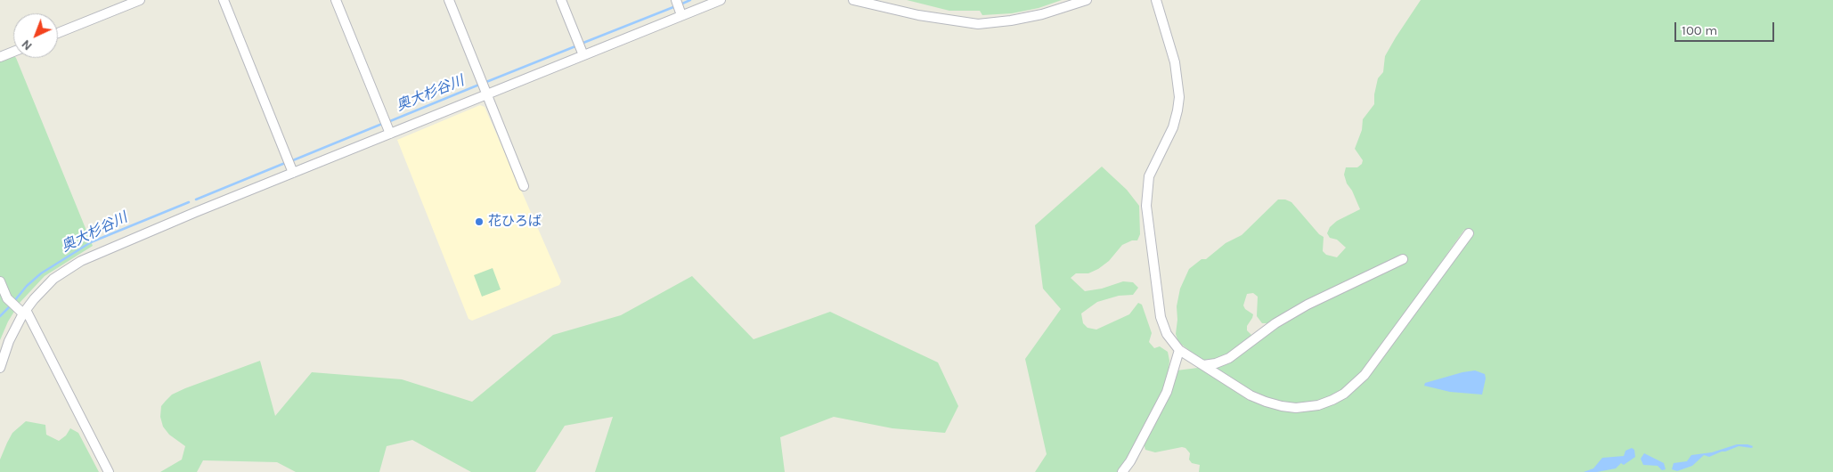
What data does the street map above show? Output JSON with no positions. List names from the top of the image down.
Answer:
{
  "water": ["奥大杉谷川"],
  "places": ["花ひろば"],
  "scale_bar": "100 m",
  "north": "bottom left"
}
